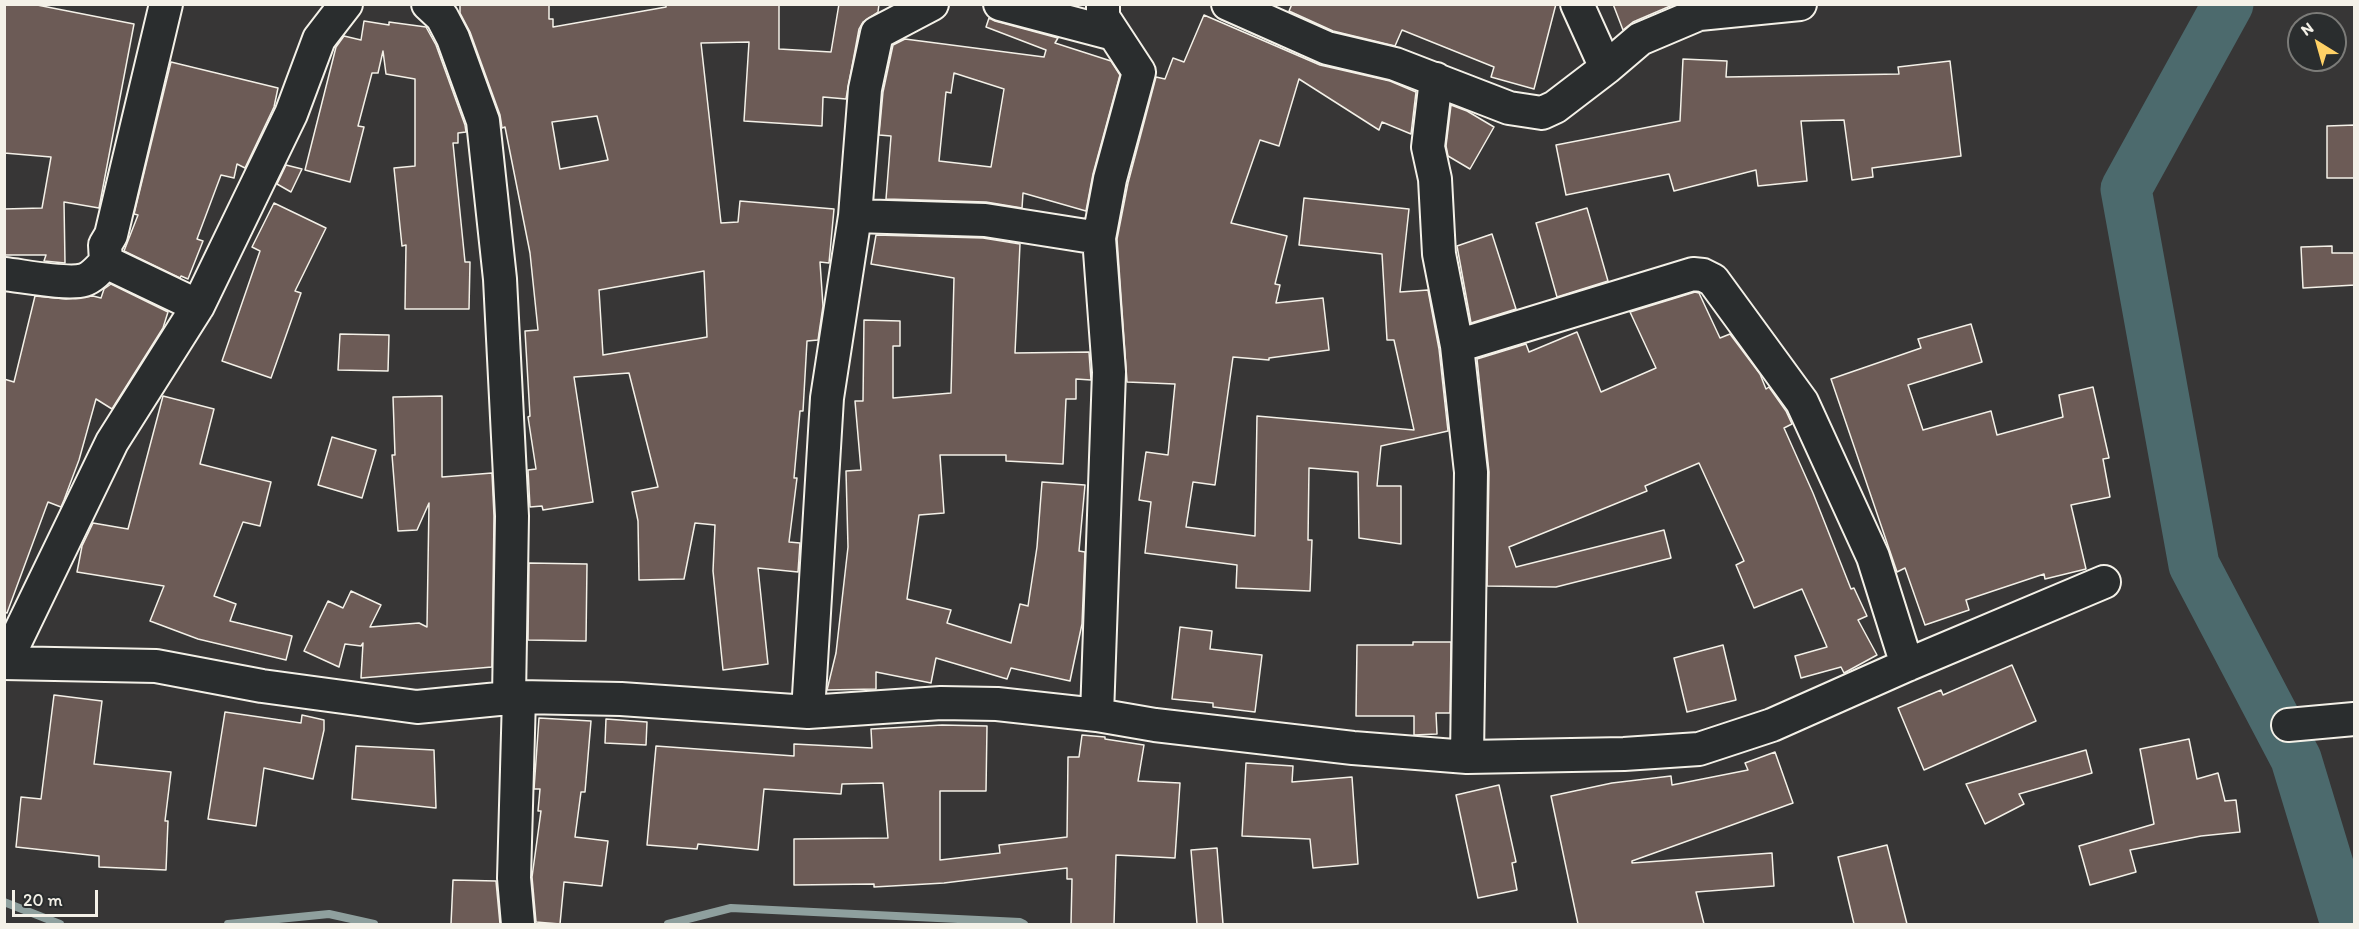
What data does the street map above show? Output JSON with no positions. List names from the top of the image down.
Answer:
{
  "scale_bar": "20 m",
  "north": "top left"
}
